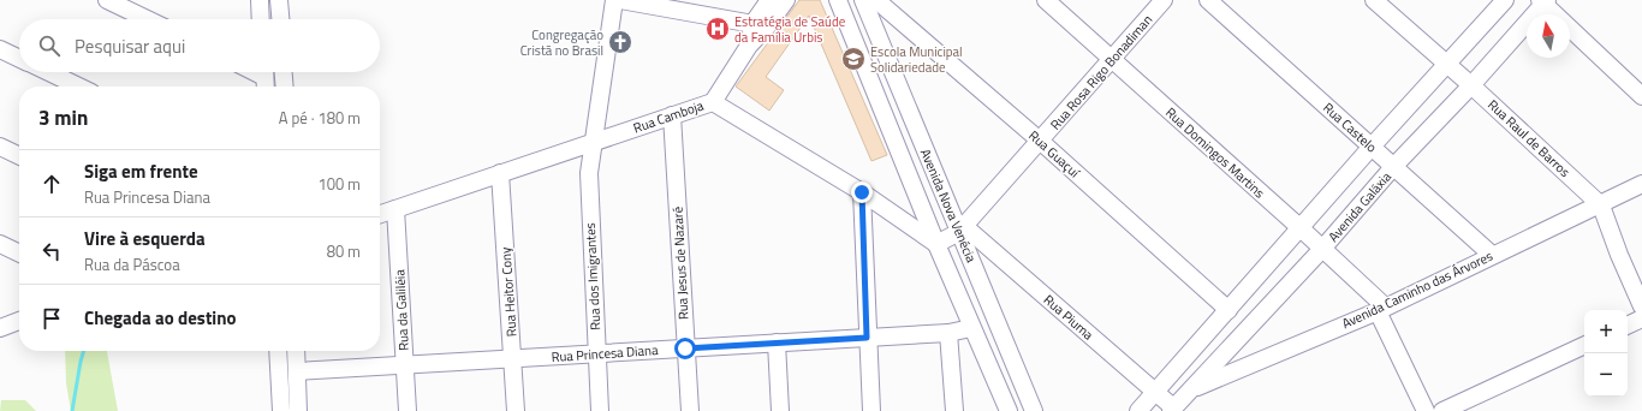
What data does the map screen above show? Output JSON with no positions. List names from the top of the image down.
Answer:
{
  "streets": {
    "street": [
      "Rua Rosa Rigo Bonadiman",
      "Rua Camboja",
      "Rua Castelo",
      "Rua Raul de Barros",
      "Rua Domingos Martins",
      "Rua Guaçuí",
      "Avenida Nova Venécia",
      "Avenida Galáxia",
      "Rua Jesus de Nazaré",
      "Rua dos Imigrantes",
      "Avenida Caminho das Árvores",
      "Rua Heitor Cony",
      "Rua da Galiléia",
      "Rua Piuma",
      "Rua Princesa Diana"
    ]
  },
  "crossings": [
    ["Rua Rosa Rigo Bonadiman", "Rua Camboja"],
    ["Rua Rosa Rigo Bonadiman", "Rua Domingos Martins"],
    ["Rua Rosa Rigo Bonadiman", "Rua Guaçuí"],
    ["Rua Rosa Rigo Bonadiman", "Avenida Nova Venécia"],
    ["Rua Rosa Rigo Bonadiman", "Rua Piuma"],
    ["Rua Camboja", "Avenida Nova Venécia"],
    ["Rua Camboja", "Rua Jesus de Nazaré"],
    ["Rua Camboja", "Rua dos Imigrantes"],
    ["Rua Camboja", "Rua Heitor Cony"],
    ["Rua Camboja", "Rua da Galiléia"],
    ["Rua Castelo", "Avenida Galáxia"],
    ["Rua Castelo", "Avenida Caminho das Árvores"],
    ["Rua Raul de Barros", "Avenida Galáxia"],
    ["Rua Raul de Barros", "Avenida Caminho das Árvores"],
    ["Rua Domingos Martins", "Avenida Galáxia"],
    ["Rua Domingos Martins", "Avenida Caminho das Árvores"],
    ["Rua Guaçuí", "Avenida Nova Venécia"],
    ["Avenida Nova Venécia", "Rua Piuma"],
    ["Avenida Nova Venécia", "Rua Princesa Diana"],
    ["Avenida Galáxia", "Avenida Caminho das Árvores"],
    ["Avenida Galáxia", "Rua Piuma"],
    ["Rua Jesus de Nazaré", "Rua Princesa Diana"],
    ["Rua dos Imigrantes", "Rua Princesa Diana"],
    ["Rua Heitor Cony", "Rua Princesa Diana"],
    ["Rua da Galiléia", "Rua Princesa Diana"]
  ],
  "places": {
    "hospital": ["Estratégia de Saúde da Família Urbis"],
    "church": ["Congregação Cristã no Brasil"],
    "school or university": ["Escola Municipal Solidariedade"]
  },
  "north": "top",
  "page": {
    "search": "Pesquisar aqui",
    "heading": ["3 min", "A pé · 180 m"],
    "list": [
      ["Siga em frente", "Rua Princesa Diana", "100 m"],
      ["Vire à esquerda", "Rua da Páscoa", "80 m"],
      "Chegada ao destino"
    ],
    "map_buttons": ["+", "−"]
  }
}
